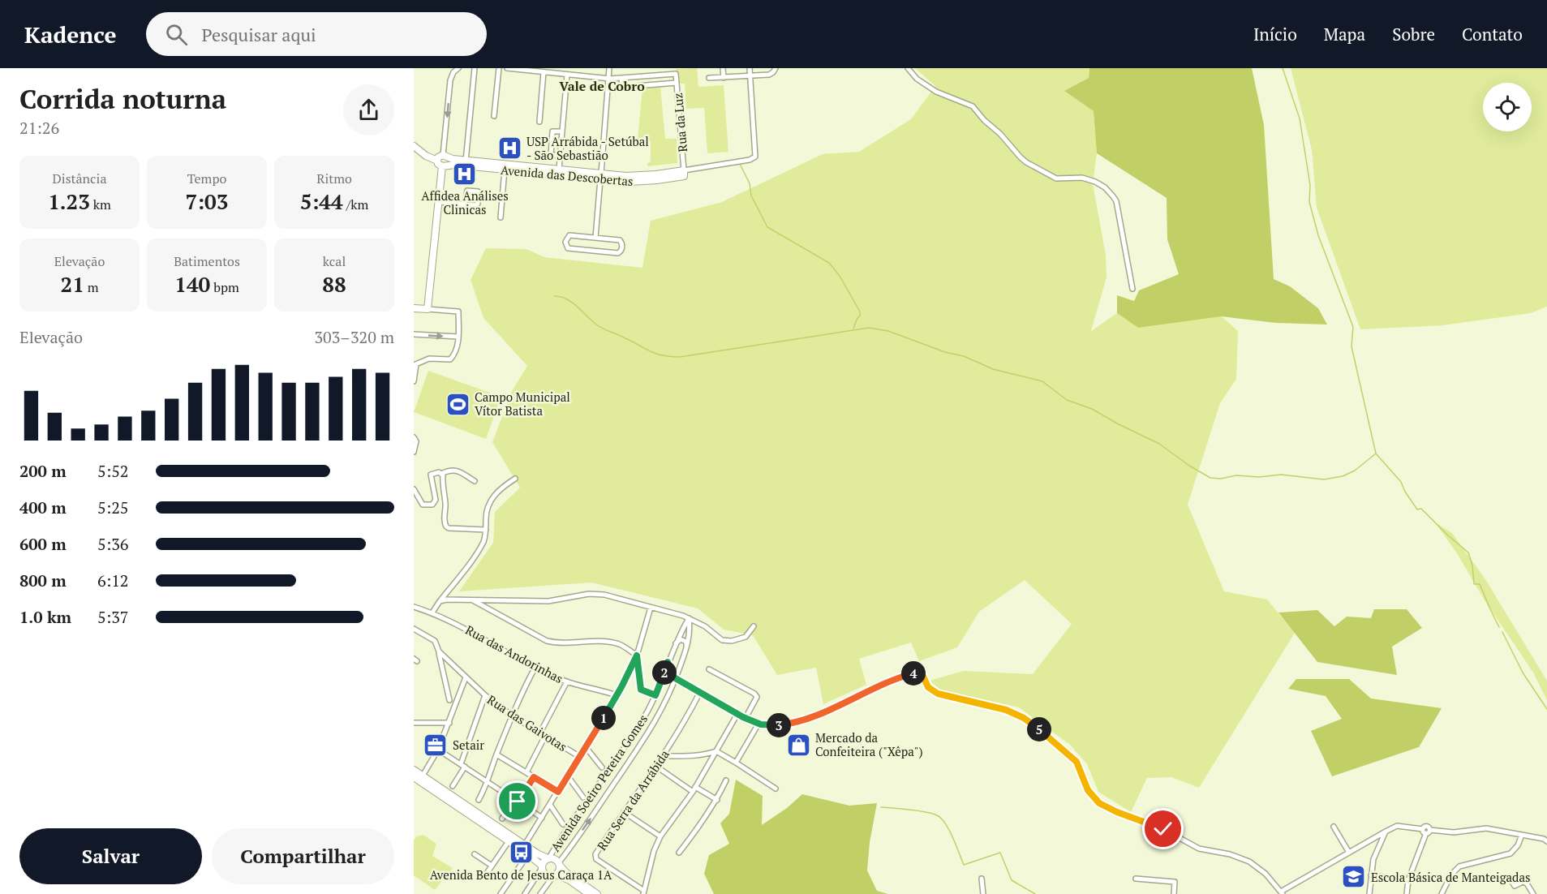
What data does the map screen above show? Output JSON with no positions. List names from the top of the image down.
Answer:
{
  "streets": {
    "street": [
      "Rua da Luz",
      "Avenida das Descobertas",
      "Rua das Andorinhas",
      "Rua das Gaivotas",
      "Avenida Soeiro Pereira Gomes",
      "Rua Serra da Arrábida"
    ]
  },
  "crossings": [
    ["Rua da Luz", "Avenida das Descobertas"]
  ],
  "districts": ["Vale de Cobro"],
  "places": {
    "hospital": ["USP Arrábida - Setúbal - São Sebastião", "Affidea Análises Clinicas"],
    "sports": ["Campo Municipal Vítor Batista"],
    "office": ["Setair"],
    "shop": ["Mercado da Confeiteira (\"Xêpa\")"],
    "bus stop": ["Avenida Bento de Jesus Caraça 1A"],
    "school or university": ["Escola Básica de Manteigadas"]
  },
  "page": {
    "header": "Kadence",
    "search": "Pesquisar aqui",
    "nav": [
      "Início",
      "Mapa",
      "Sobre",
      "Contato"
    ],
    "heading": ["Corrida noturna", "21:26"],
    "stats": [
      ["Distância", "1.23 km"],
      ["Tempo", "7:03"],
      ["Ritmo", "5:44 /km"],
      ["Elevação", "21 m"],
      ["Batimentos", "140 bpm"],
      ["kcal", "88"]
    ],
    "chart": ["Elevação", "303–320 m"],
    "list": [
      {
        "name": "200 m",
        "note": "5:52"
      },
      {
        "name": "400 m",
        "note": "5:25"
      },
      {
        "name": "600 m",
        "note": "5:36"
      },
      {
        "name": "800 m",
        "note": "6:12"
      },
      {
        "name": "1.0 km",
        "note": "5:37"
      }
    ],
    "pins": [
      "2",
      "4",
      "1",
      "3",
      "5"
    ],
    "buttons": ["Salvar", "Compartilhar"]
  }
}
